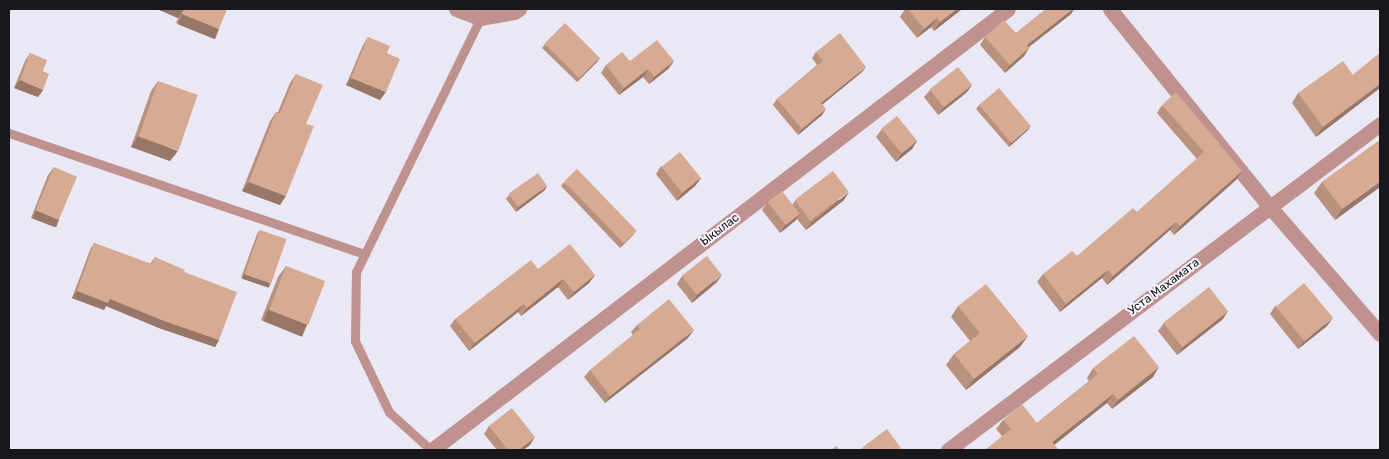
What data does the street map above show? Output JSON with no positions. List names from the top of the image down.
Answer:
{
  "streets": {
    "street": ["Ыкылас", "Уста Махамата"]
  }
}
